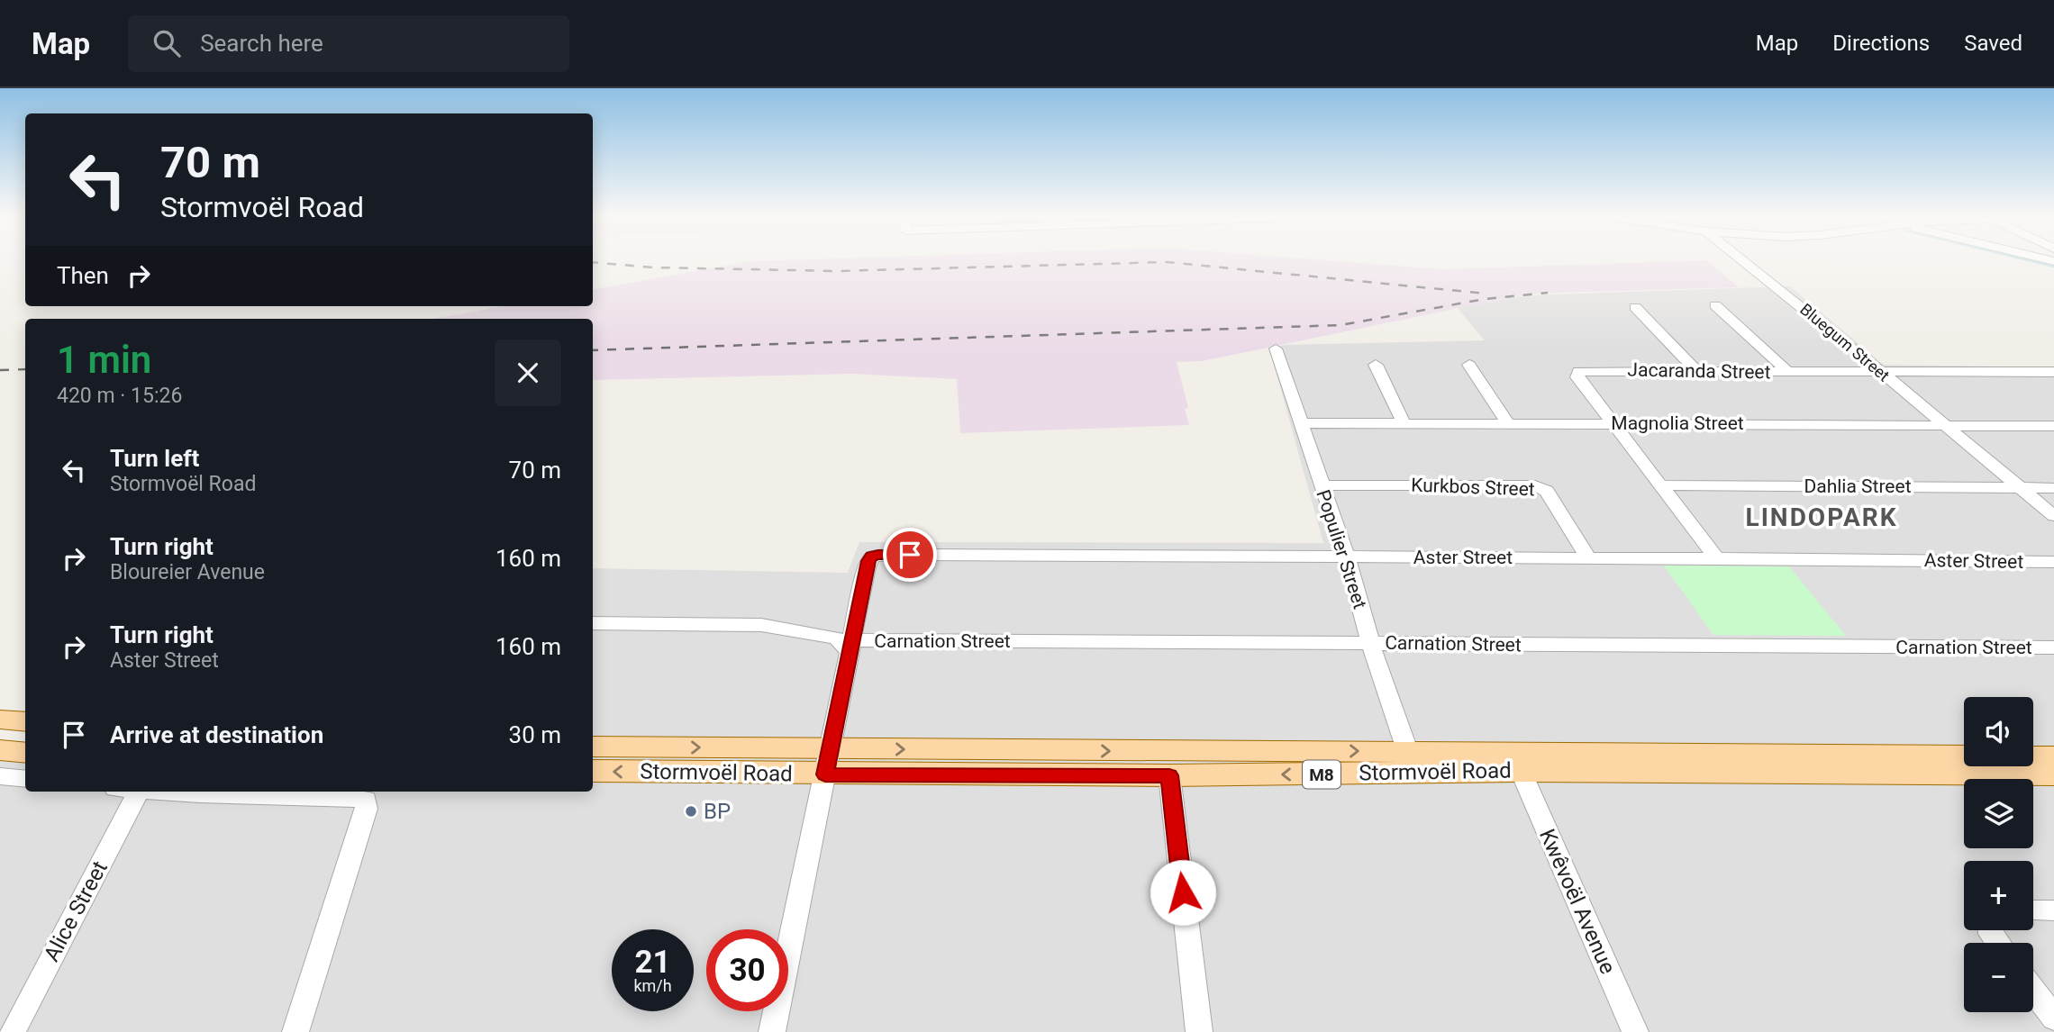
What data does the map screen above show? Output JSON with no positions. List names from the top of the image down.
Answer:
{
  "streets": {
    "main road": ["Stormvoël Road", "M8"],
    "street": [
      "Bluegum Street",
      "Jacaranda Street",
      "Magnolia Street",
      "Dahlia Street",
      "Kurkbos Street",
      "Populier Street",
      "Aster Street",
      "Carnation Street",
      "Kwêvoël Avenue",
      "Alice Street"
    ]
  },
  "crossings": [
    ["Bluegum Street", "Jacaranda Street"],
    ["Bluegum Street", "Magnolia Street"],
    ["Bluegum Street", "Dahlia Street"],
    ["Jacaranda Street", "Magnolia Street"],
    ["Jacaranda Street", "Dahlia Street"],
    ["Jacaranda Street", "Aster Street"],
    ["Magnolia Street", "Populier Street"],
    ["Kurkbos Street", "Populier Street"],
    ["Kurkbos Street", "Aster Street"],
    ["Populier Street", "Aster Street"],
    ["Populier Street", "Carnation Street"],
    ["Populier Street", "Stormvoël Road"],
    ["Aster Street", "Carnation Street"],
    ["Stormvoël Road", "Kwêvoël Avenue"]
  ],
  "districts": ["LINDOPARK"],
  "places": ["BP"],
  "page": {
    "header": "Map",
    "search": "Search here",
    "nav": ["Map", "Directions", "Saved"],
    "turn": ["70 m", "Stormvoël Road"],
    "then": "Then",
    "heading": ["1 min", "420 m · 15:26"],
    "list": [
      {
        "name": "Turn left",
        "note": "Stormvoël Road",
        "value": "70 m"
      },
      {
        "name": "Turn right",
        "note": "Bloureier Avenue",
        "value": "160 m"
      },
      {
        "name": "Turn right",
        "note": "Aster Street",
        "value": "160 m"
      },
      {
        "name": "Arrive at destination",
        "value": "30 m"
      }
    ],
    "map_buttons": ["+", "−"],
    "speed": "21 km/h",
    "limit": "30"
  }
}
